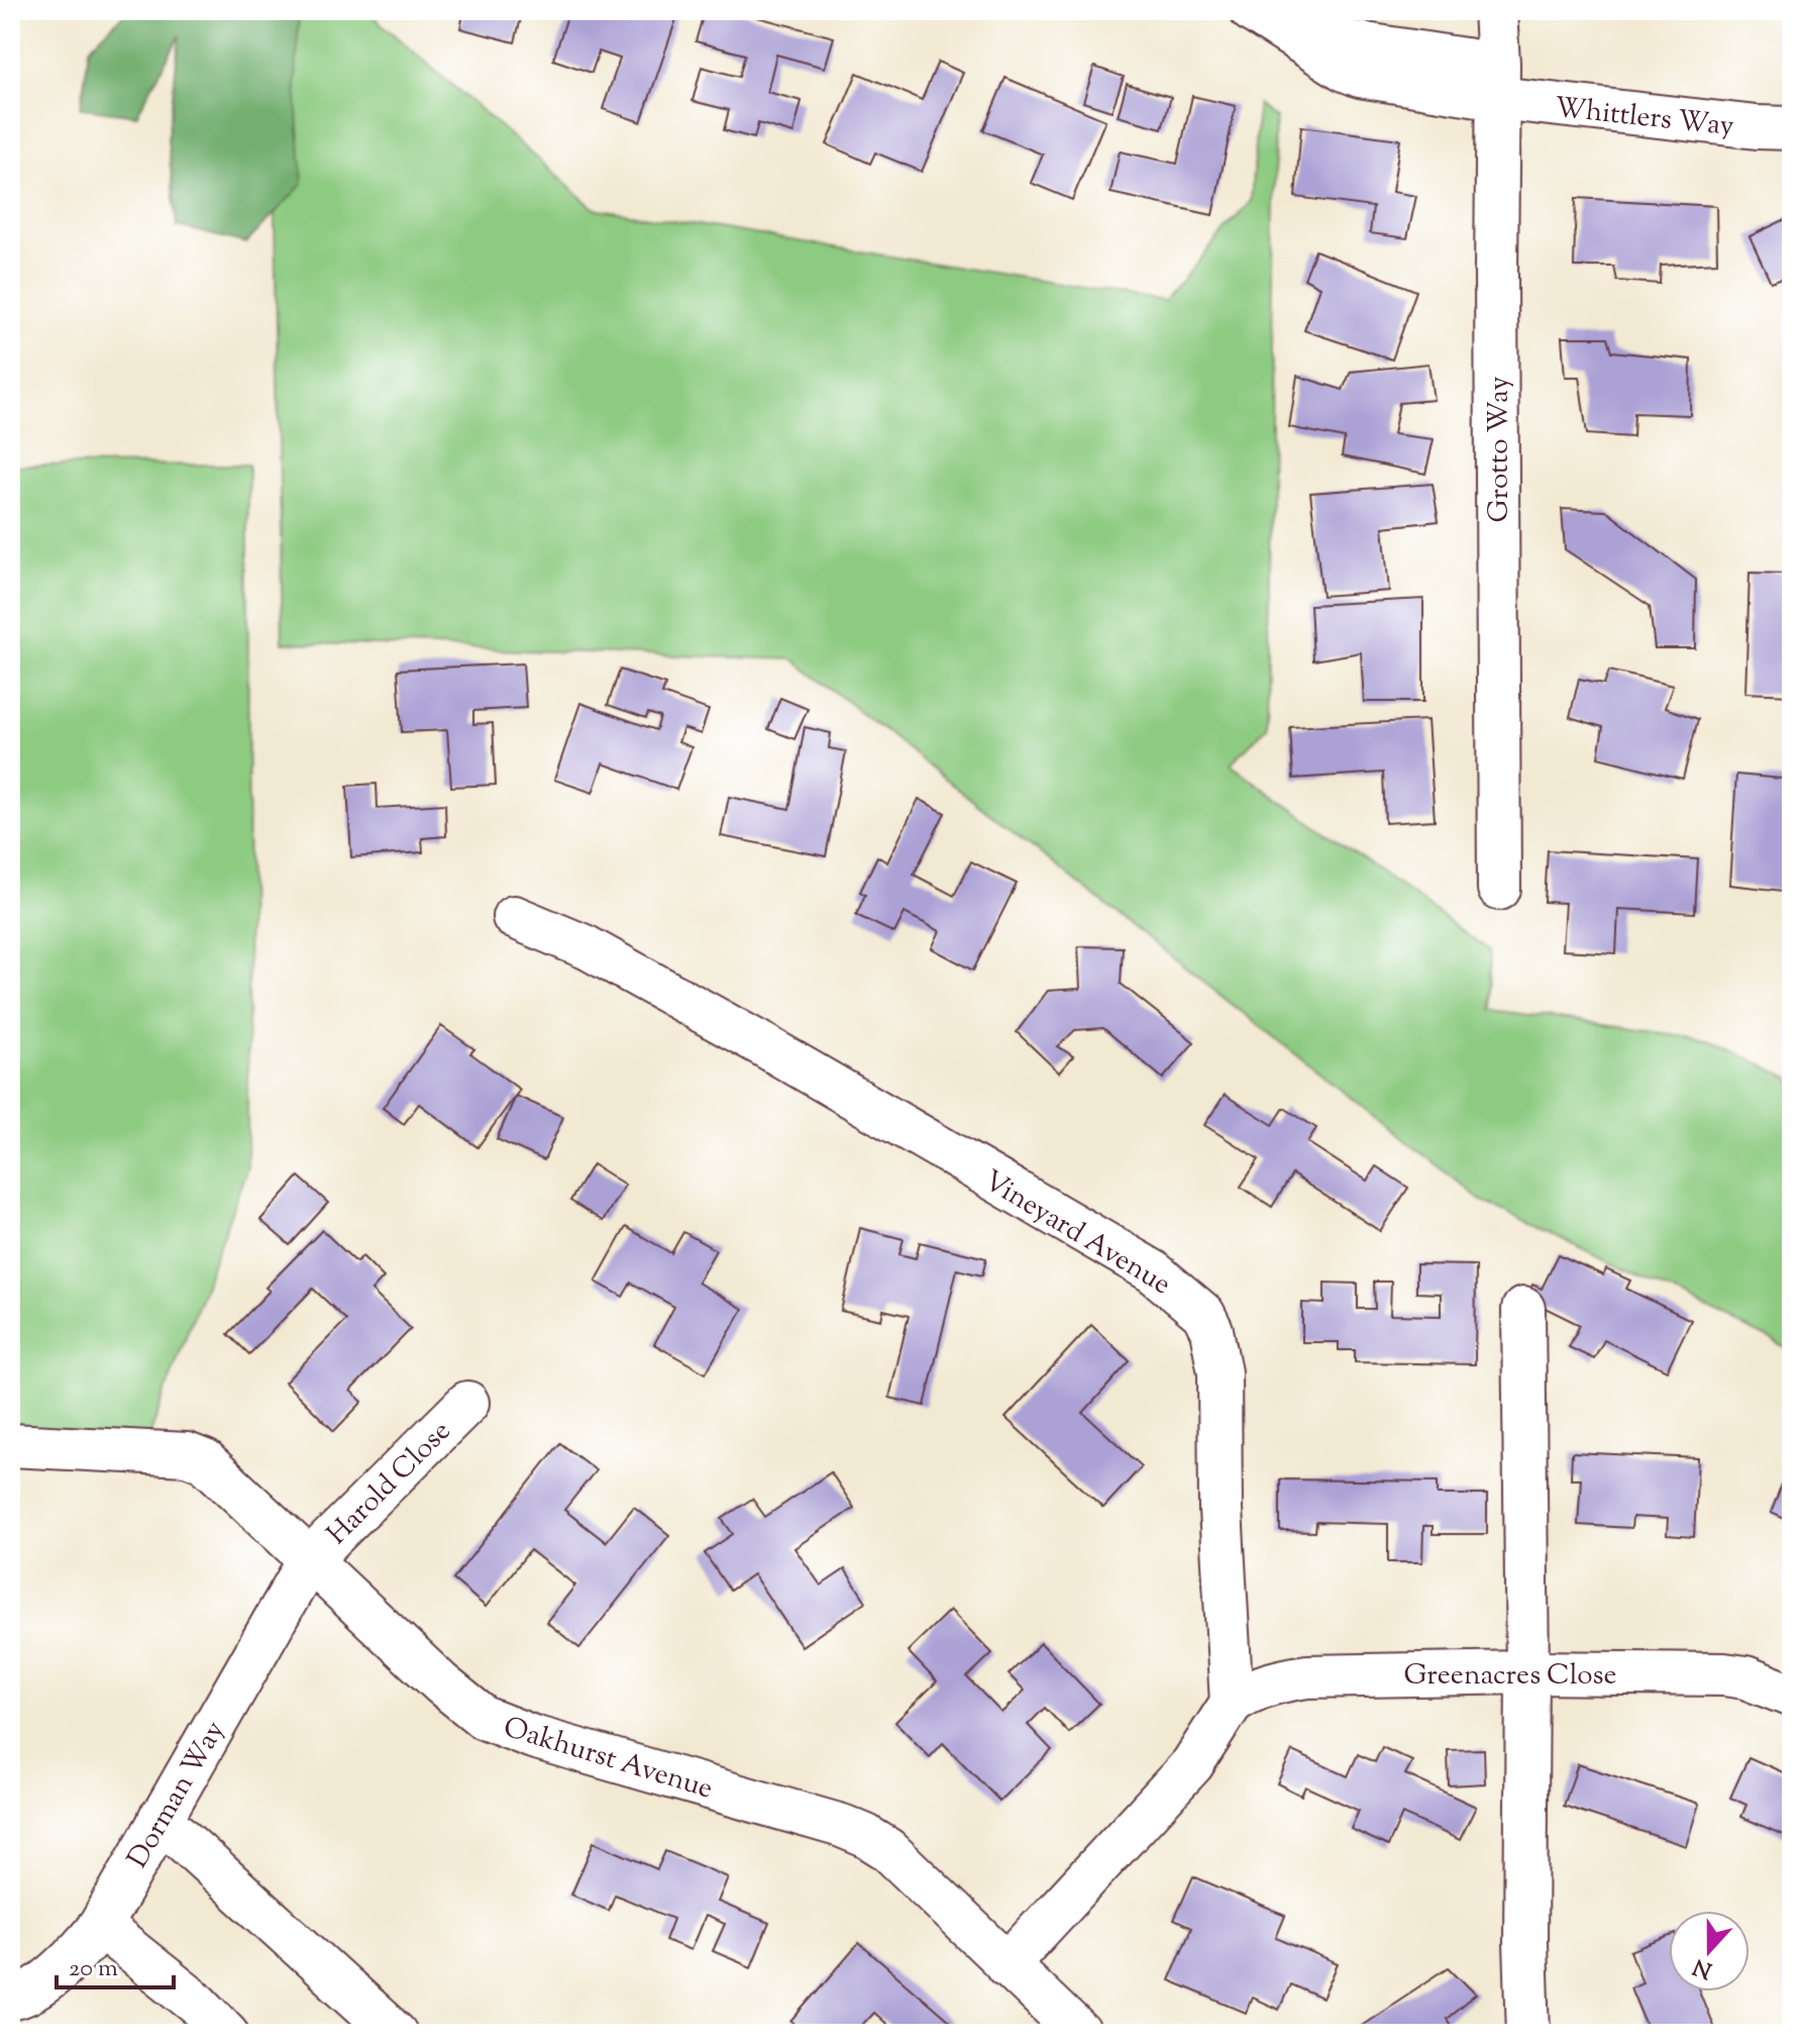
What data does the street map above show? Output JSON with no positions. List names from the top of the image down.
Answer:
{
  "streets": {
    "street": [
      "Whittlers Way",
      "Grotto Way",
      "Vineyard Avenue",
      "Harold Close",
      "Greenacres Close",
      "Oakhurst Avenue",
      "Dorman Way"
    ]
  },
  "crossings": [
    ["Whittlers Way", "Grotto Way"],
    ["Vineyard Avenue", "Greenacres Close"],
    ["Harold Close", "Oakhurst Avenue"],
    ["Harold Close", "Dorman Way"],
    ["Oakhurst Avenue", "Dorman Way"]
  ],
  "scale_bar": "20 m",
  "north": "bottom"
}
